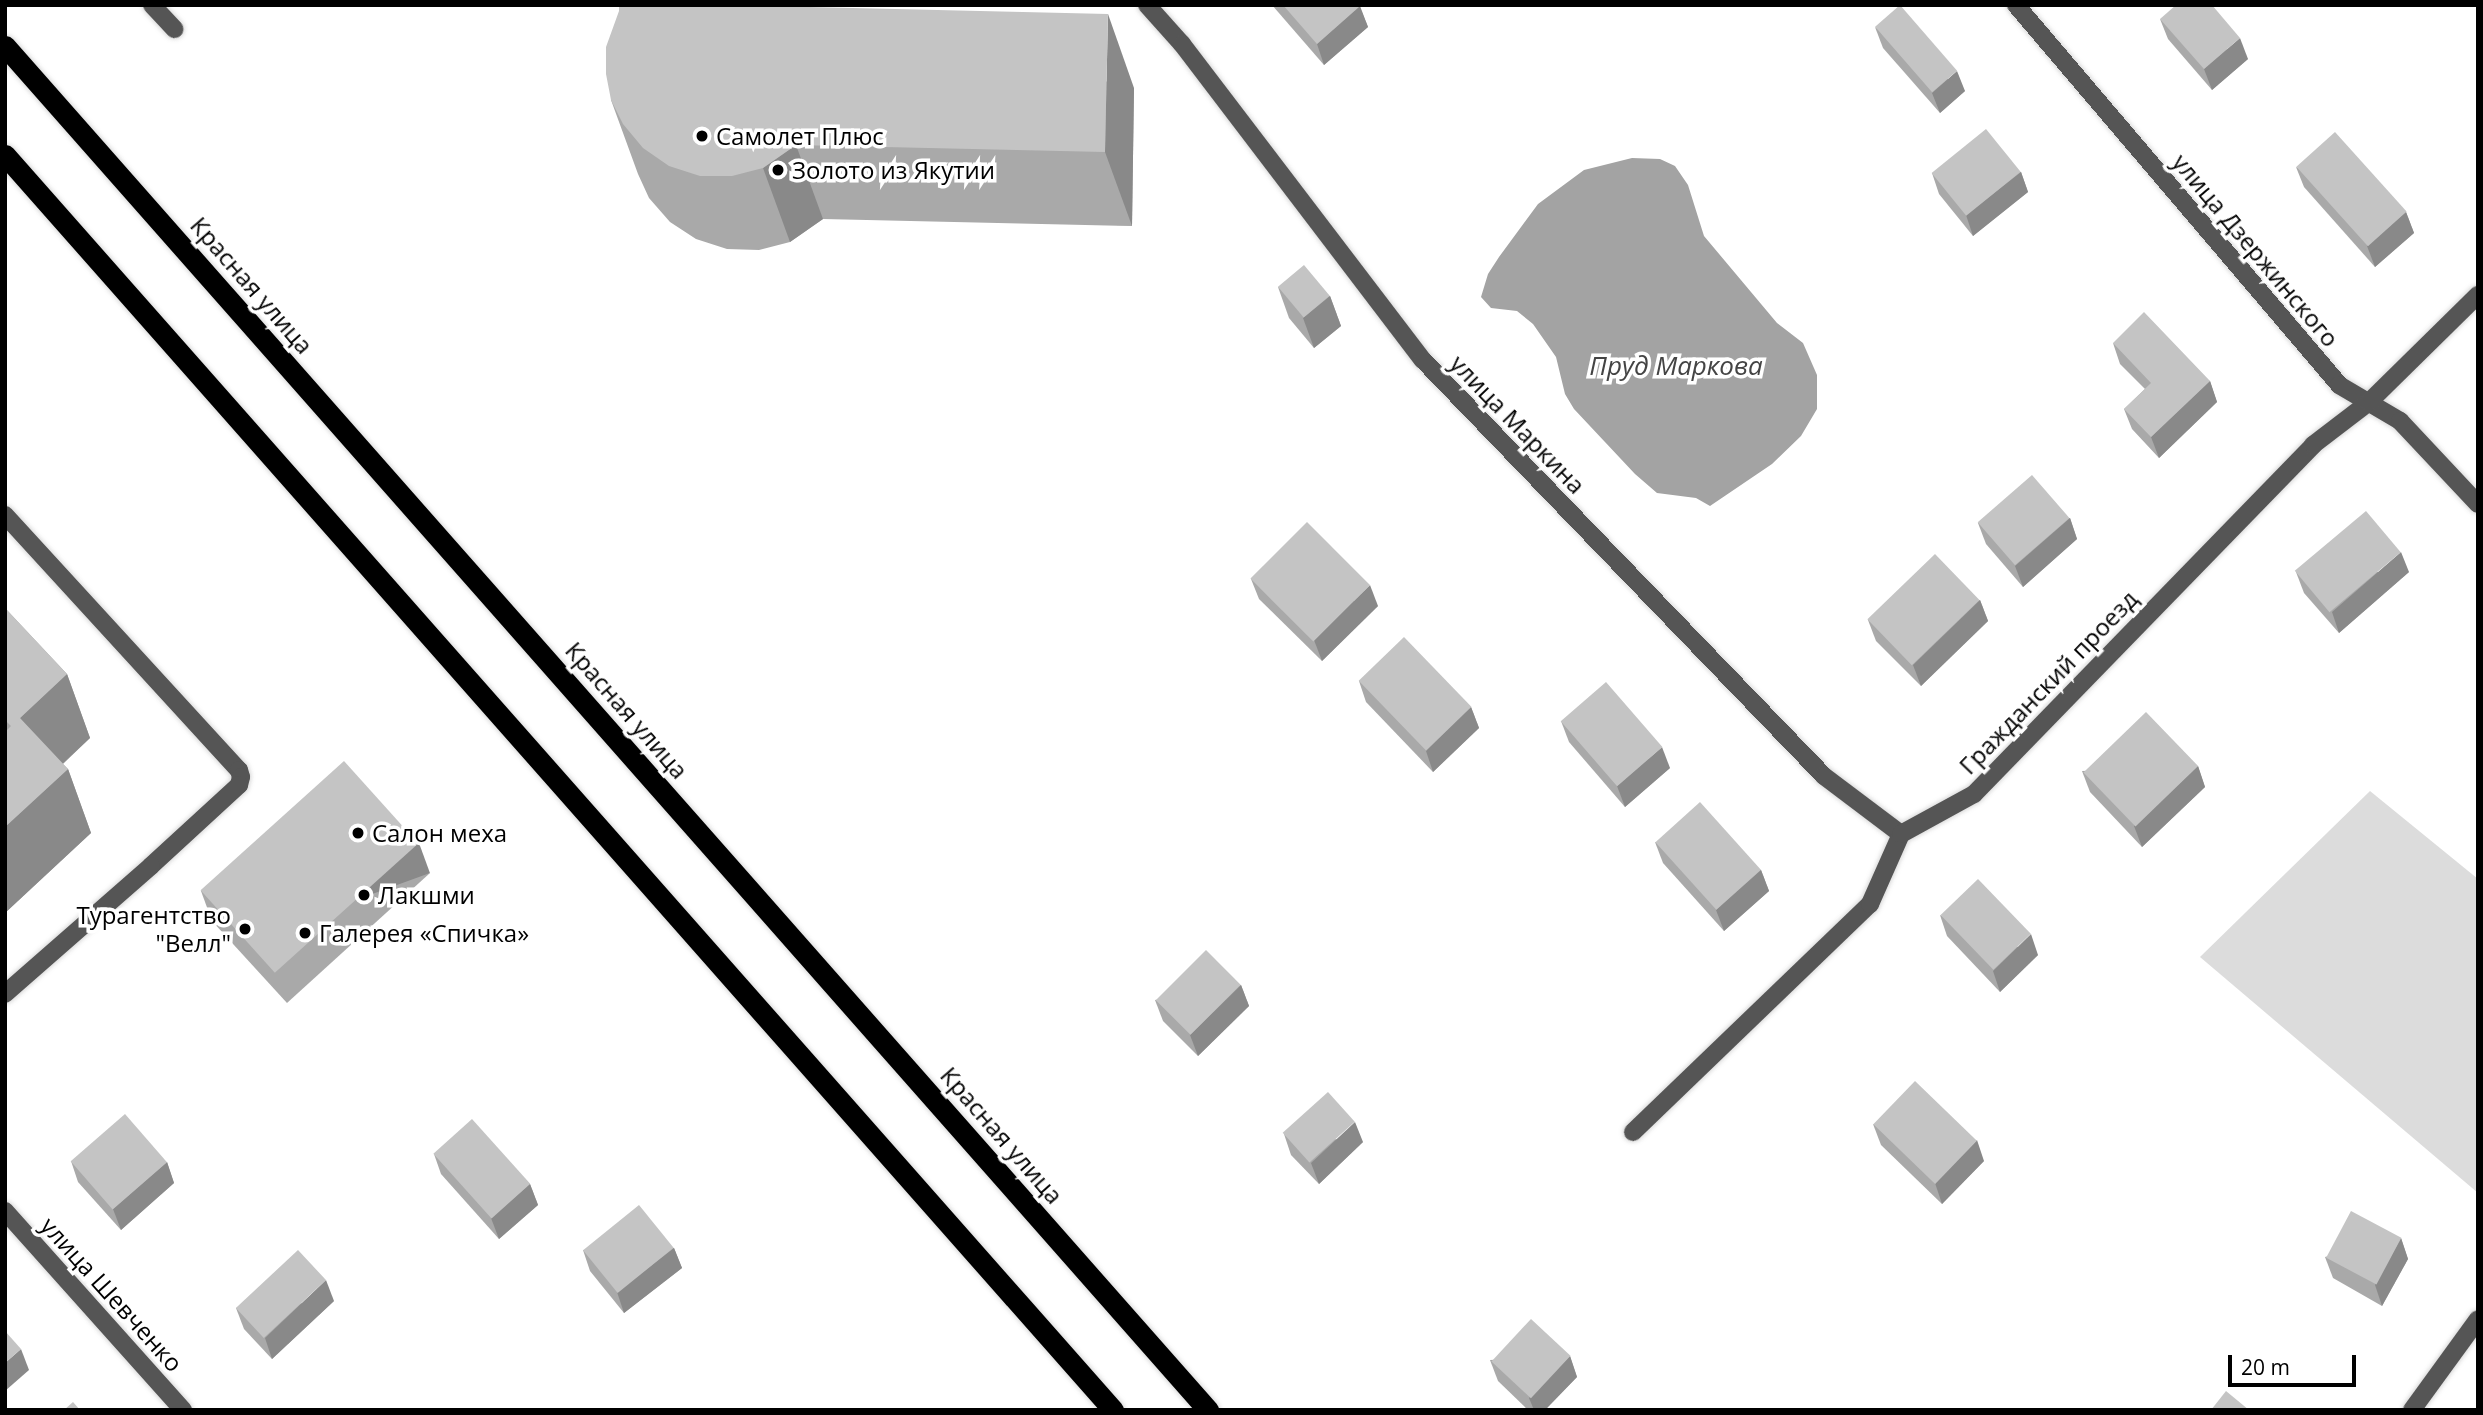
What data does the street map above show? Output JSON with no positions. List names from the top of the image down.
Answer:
{
  "streets": {
    "highway": ["Красная улица"],
    "street": [
      "улица Дзержинского",
      "улица Маркина",
      "Гражданский проезд",
      "улица Шевченко"
    ]
  },
  "crossings": [
    ["улица Дзержинского", "Гражданский проезд"],
    ["улица Маркина", "Гражданский проезд"]
  ],
  "water": ["Пруд Маркова"],
  "places": [
    "Самолет Плюс",
    "Золото из Якутии",
    "Салон меха",
    "Лакшми",
    "Турагентство \"Велл\"",
    "Галерея «Спичка»"
  ],
  "scale_bar": "20 m"
}
